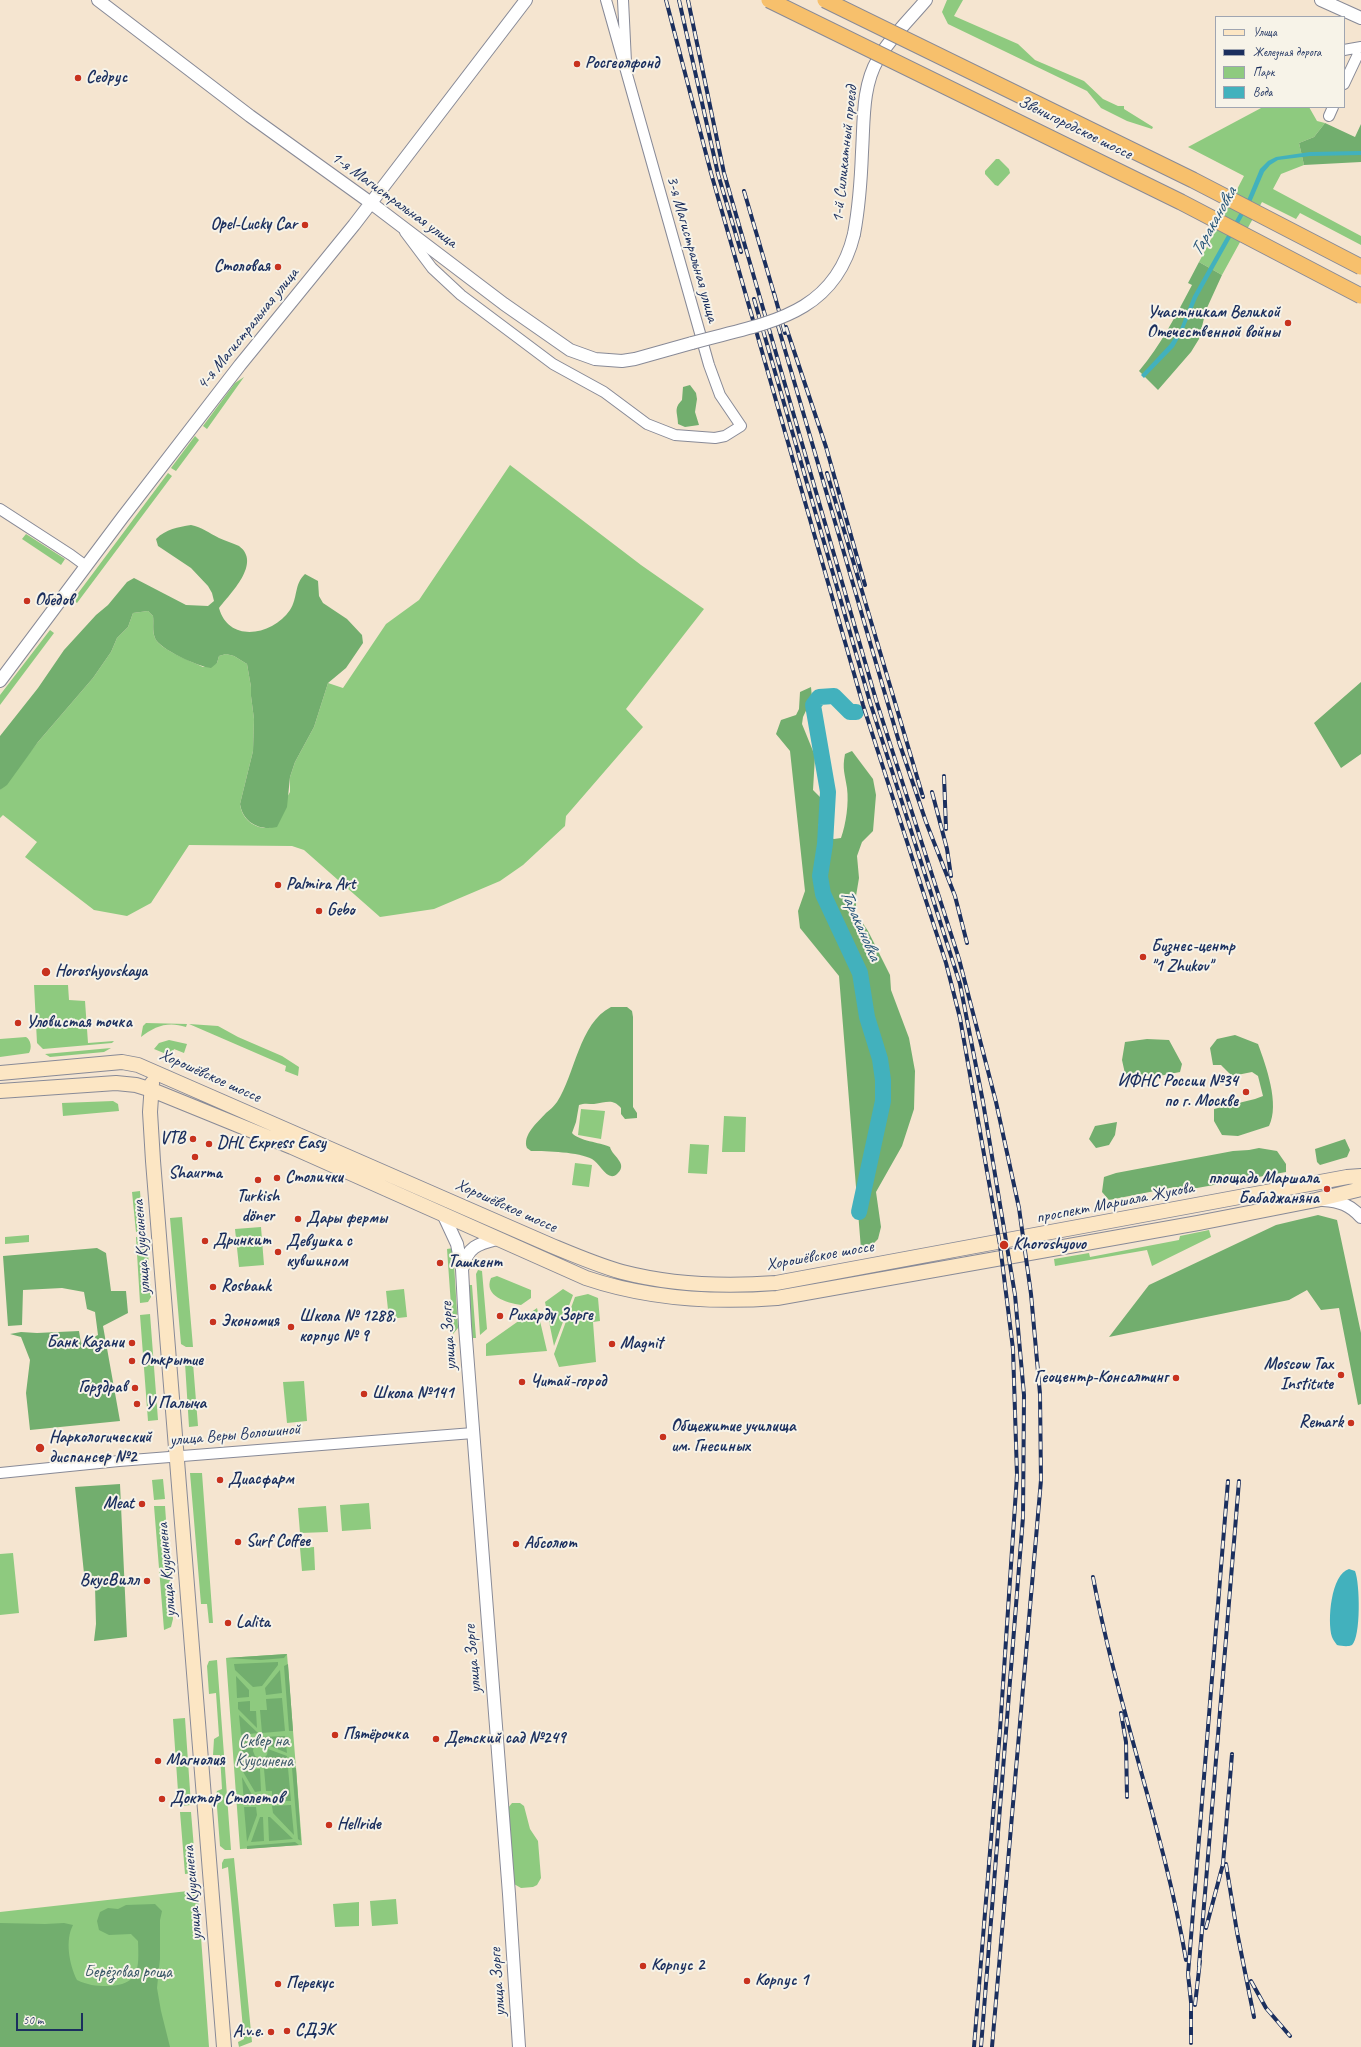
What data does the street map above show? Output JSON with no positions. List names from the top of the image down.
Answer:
{
  "streets": {
    "main road": [
      "Звенигородское шоссе",
      "Хорошёвское шоссе",
      "проспект Маршала Жукова",
      "улица Куусинена"
    ],
    "street": [
      "1-й Силикатный проезд",
      "1-я Магистральная улица",
      "3-я Магистральная улица",
      "4-я Магистральная улица",
      "улица Зорге",
      "улица Веры Волошиной"
    ]
  },
  "crossings": [
    ["1-й Силикатный проезд", "1-я Магистральная улица"],
    ["1-я Магистральная улица", "3-я Магистральная улица"],
    ["1-я Магистральная улица", "4-я Магистральная улица"],
    ["Хорошёвское шоссе", "проспект Маршала Жукова"],
    ["Хорошёвское шоссе", "улица Куусинена"],
    ["Хорошёвское шоссе", "улица Зорге"],
    ["улица Куусинена", "улица Веры Волошиной"],
    ["улица Зорге", "улица Веры Волошиной"]
  ],
  "water": ["Таракановка"],
  "parks": ["Сквер на Куусинена", "Берёзовая роща"],
  "places": [
    "Росгеолфонд",
    "Седрус",
    "Opel-Lucky Car",
    "Столовая",
    "Участникам Великой Отечественной войны",
    "Обедов",
    "Palmira Art",
    "Gebo",
    "Бизнес-центр \"1 Zhukov\"",
    "Horoshyovskaya",
    "Уловистая точка",
    "ИФНС России №34 по г. Москве",
    "VTB",
    "DHL Express Easy",
    "Shaurma",
    "Столички",
    "Turkish döner",
    "площадь Маршала Бабаджаняна",
    "Дары фермы",
    "Дринкит",
    "Khoroshyovo",
    "Девушка с кувшином",
    "Ташкент",
    "Rosbank",
    "Рихарду Зорге",
    "Экономия",
    "Школа № 1288, корпус № 9",
    "Банк Казани",
    "Magnit",
    "Открытие",
    "Moscow Tax Institute",
    "Геоцентр-Консалтинг",
    "Читай-город",
    "Горздрав",
    "Школа №141",
    "У Палыча",
    "Remark",
    "Общежитие училища им. Гнесиных",
    "Наркологический диспансер №2",
    "Диасфарм",
    "Meat",
    "Surf Coffee",
    "Абсолют",
    "ВкусВилл",
    "Lalita",
    "Пятёрочка",
    "Детский сад №249",
    "Магнолия",
    "Доктор Столетов",
    "Hellride",
    "Корпус 2",
    "Корпус 1",
    "Перекус",
    "СДЭК",
    "A.v.e."
  ],
  "legend": [
    "Улица",
    "Железная дорога",
    "Парк",
    "Вода"
  ],
  "scale_bar": "50 m"
}
